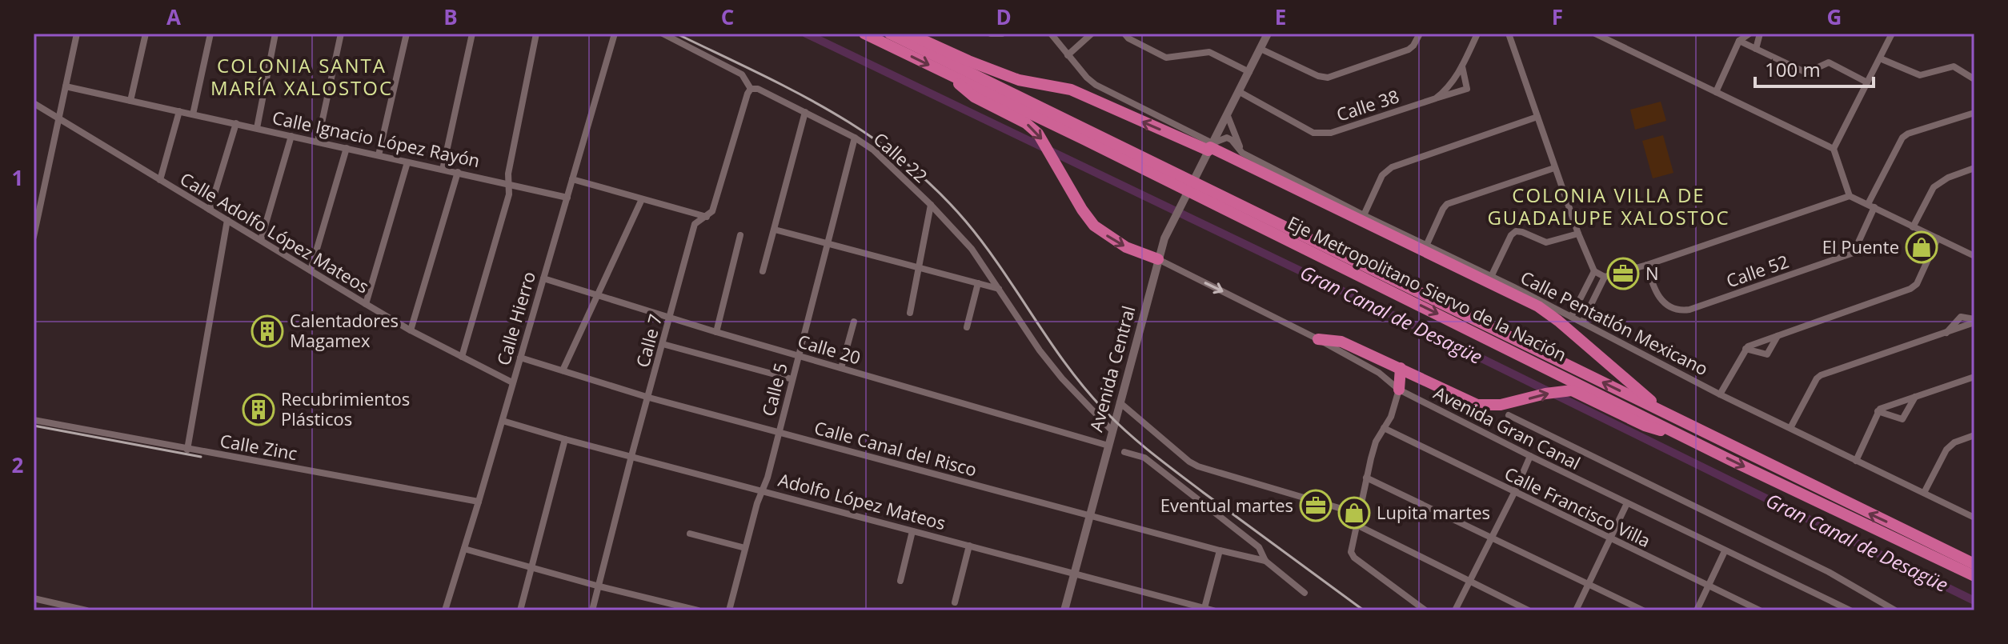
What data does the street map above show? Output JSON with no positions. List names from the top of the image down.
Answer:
{
  "streets": {
    "highway": ["Eje Metropolitano Siervo de la Nación"],
    "street": [
      "Calle 38",
      "Calle Ignacio López Rayón",
      "Calle 22",
      "Calle Adolfo López Mateos",
      "Calle 52",
      "Calle Hierro",
      "Calle Pentatlón Mexicano",
      "Calle 7",
      "Calle 20",
      "Avenida Central",
      "Calle 5",
      "Avenida Gran Canal",
      "Calle Zinc",
      "Calle Canal del Risco",
      "Adolfo López Mateos",
      "Calle Francisco Villa"
    ]
  },
  "crossings": [
    ["Calle 38", "Avenida Central"],
    ["Calle Ignacio López Rayón", "Calle Hierro"],
    ["Calle 22", "Calle 7"],
    ["Calle 22", "Avenida Central"],
    ["Calle 22", "Calle 5"],
    ["Calle Adolfo López Mateos", "Calle Hierro"],
    ["Calle Hierro", "Calle 20"],
    ["Calle Hierro", "Calle Zinc"],
    ["Calle Hierro", "Calle Canal del Risco"],
    ["Calle Hierro", "Adolfo López Mateos"],
    ["Calle Pentatlón Mexicano", "Avenida Central"],
    ["Calle 7", "Calle 20"],
    ["Calle 7", "Calle Canal del Risco"],
    ["Calle 7", "Adolfo López Mateos"],
    ["Calle 20", "Avenida Central"],
    ["Calle 20", "Calle 5"],
    ["Avenida Central", "Avenida Gran Canal"],
    ["Avenida Central", "Calle Canal del Risco"],
    ["Avenida Central", "Adolfo López Mateos"],
    ["Calle 5", "Calle Canal del Risco"],
    ["Calle 5", "Adolfo López Mateos"]
  ],
  "districts": ["COLONIA SANTA MARÍA XALOSTOC", "COLONIA VILLA DE GUADALUPE XALOSTOC"],
  "water": ["Gran Canal de Desagüe"],
  "places": {
    "shop": ["El Puente", "Lupita martes"],
    "office": ["N", "Eventual martes"],
    "building": ["Calentadores Magamex", "Recubrimientos Plásticos"]
  },
  "scale_bar": "100 m",
  "grid": {
    "columns": [
      "A",
      "B",
      "C",
      "D",
      "E",
      "F",
      "G"
    ],
    "rows": ["1", "2"]
  }
}
